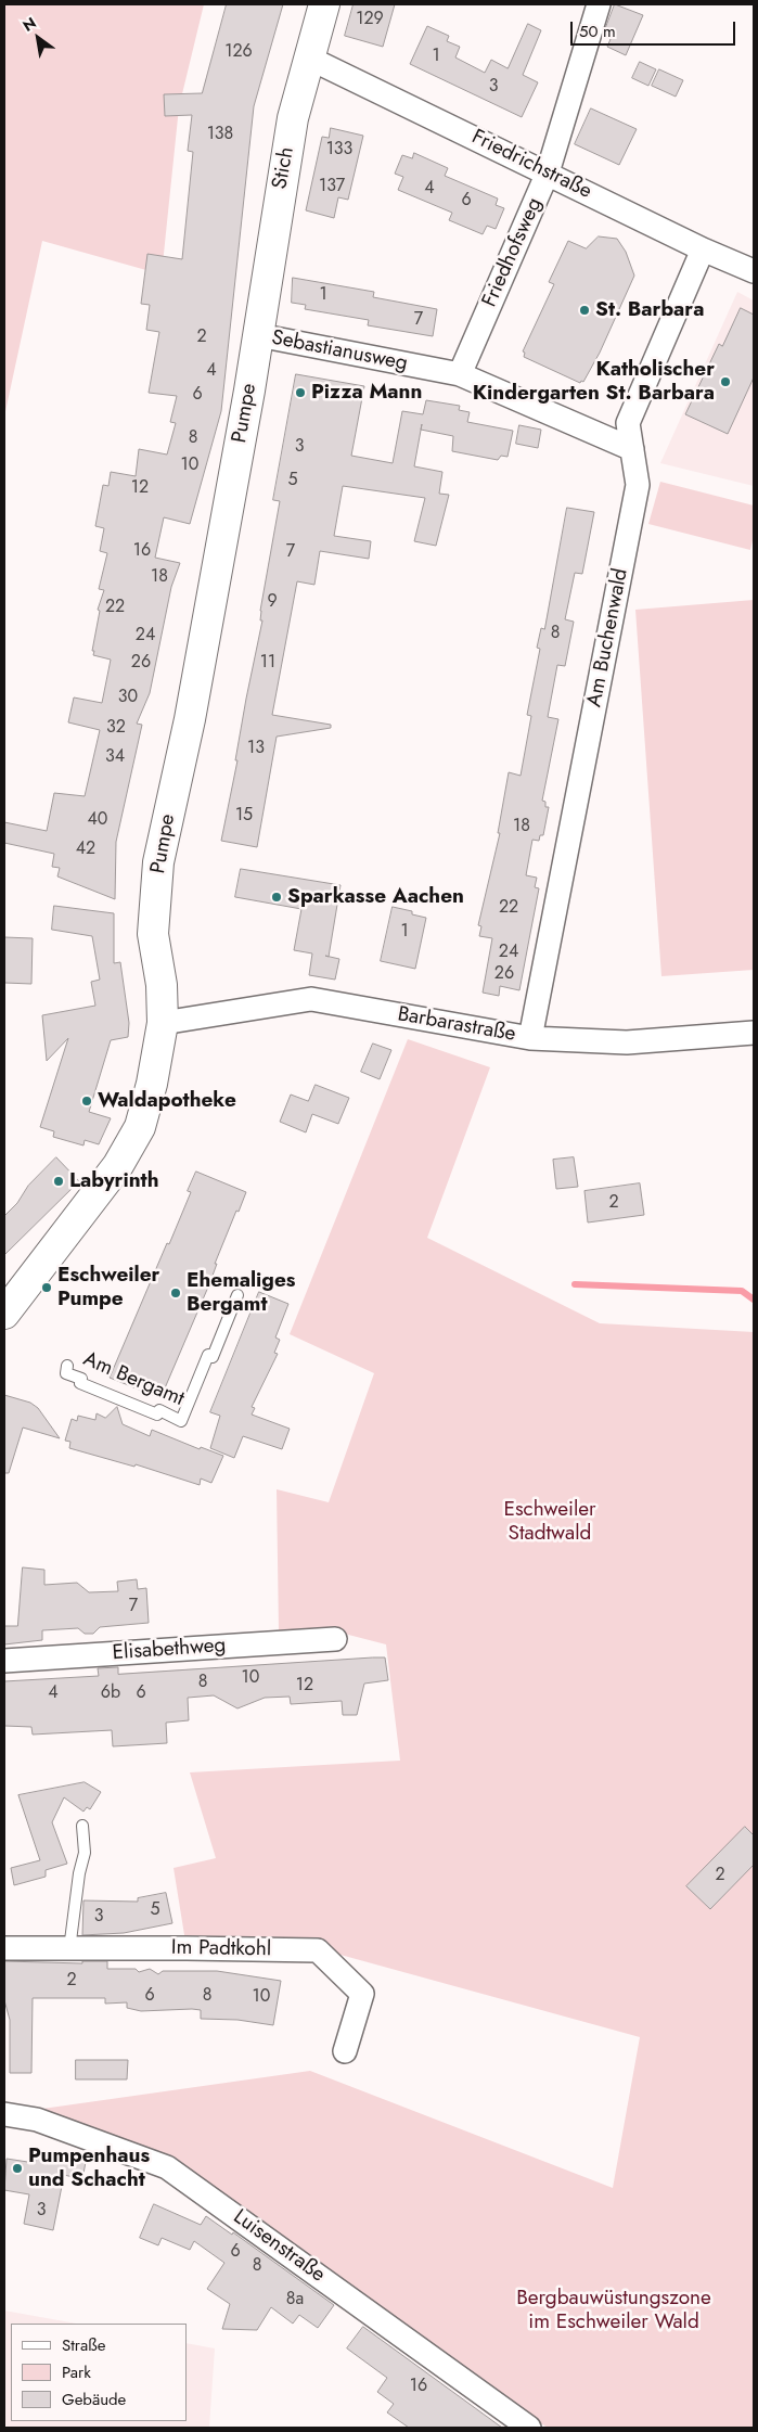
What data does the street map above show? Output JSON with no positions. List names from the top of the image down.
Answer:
{
  "streets": {
    "main road": ["Stich", "Pumpe"],
    "street": [
      "Friedrichstraße",
      "Friedhofsweg",
      "Sebastianusweg",
      "Am Buchenwald",
      "Barbarastraße",
      "Elisabethweg",
      "Im Padtkohl",
      "Luisenstraße"
    ],
    "lane": ["Am Bergamt"]
  },
  "crossings": [
    ["Friedrichstraße", "Stich"],
    ["Friedrichstraße", "Friedhofsweg"],
    ["Friedrichstraße", "Am Buchenwald"],
    ["Stich", "Sebastianusweg"],
    ["Stich", "Pumpe"],
    ["Friedhofsweg", "Sebastianusweg"],
    ["Sebastianusweg", "Pumpe"],
    ["Sebastianusweg", "Am Buchenwald"],
    ["Pumpe", "Barbarastraße"],
    ["Am Buchenwald", "Barbarastraße"]
  ],
  "parks": ["Eschweiler Stadtwald", "Bergbauwüstungszone im Eschweiler Wald"],
  "places": [
    "St. Barbara",
    "Katholischer Kindergarten St. Barbara",
    "Pizza Mann",
    "Sparkasse Aachen",
    "Waldapotheke",
    "Labyrinth",
    "Eschweiler Pumpe",
    "Ehemaliges Bergamt",
    "Pumpenhaus und Schacht"
  ],
  "house_numbers": [
    "129",
    "126",
    "1",
    "3",
    "138",
    "133",
    "137",
    "4",
    "6",
    "1",
    "7",
    "2",
    "4",
    "6",
    "8",
    "3",
    "10",
    "5",
    "12",
    "16",
    "7",
    "18",
    "9",
    "22",
    "8",
    "24",
    "26",
    "11",
    "30",
    "32",
    "13",
    "34",
    "15",
    "40",
    "18",
    "42",
    "22",
    "1",
    "24",
    "26",
    "2",
    "7",
    "10",
    "8",
    "12",
    "4",
    "6b",
    "6",
    "2",
    "5",
    "3",
    "2",
    "6",
    "8",
    "10",
    "3",
    "6",
    "8",
    "8a",
    "16"
  ],
  "legend": ["Straße", "Park", "Gebäude"],
  "scale_bar": "50 m",
  "north": "top left"
}
